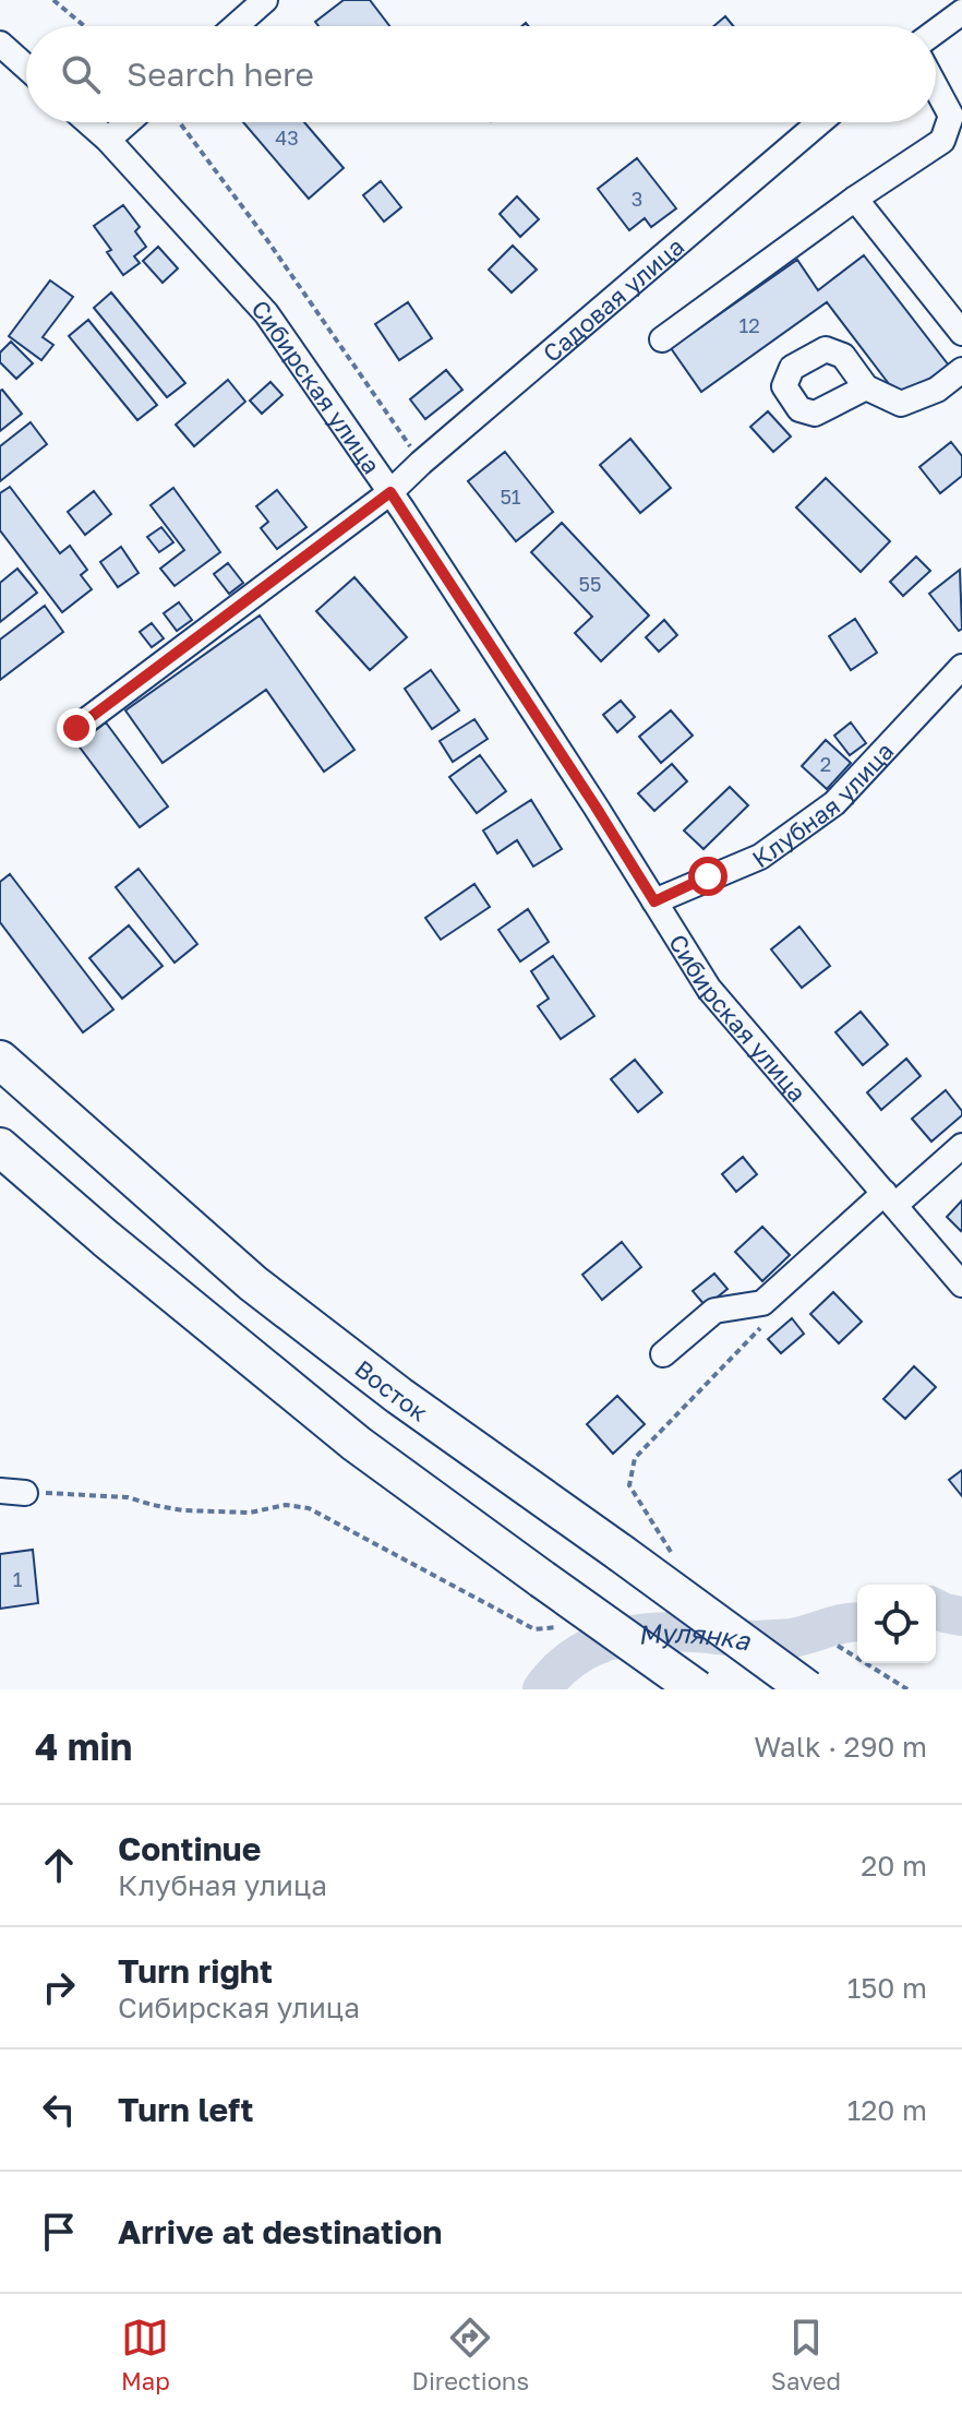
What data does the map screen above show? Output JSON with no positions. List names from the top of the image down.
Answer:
{
  "streets": {
    "highway": ["Восток"],
    "street": ["Садовая улица", "Сибирская улица", "Клубная улица"]
  },
  "crossings": [
    ["Садовая улица", "Сибирская улица"],
    ["Сибирская улица", "Клубная улица"]
  ],
  "water": ["Мулянка"],
  "house_numbers": [
    "43",
    "3",
    "12",
    "51",
    "55",
    "2",
    "1"
  ],
  "page": {
    "search": "Search here",
    "heading": ["4 min", "Walk · 290 m"],
    "list": [
      ["Continue", "Клубная улица", "20 m"],
      ["Turn right", "Сибирская улица", "150 m"],
      ["Turn left", "120 m"],
      "Arrive at destination"
    ],
    "nav": ["Map", "Directions", "Saved"]
  }
}
